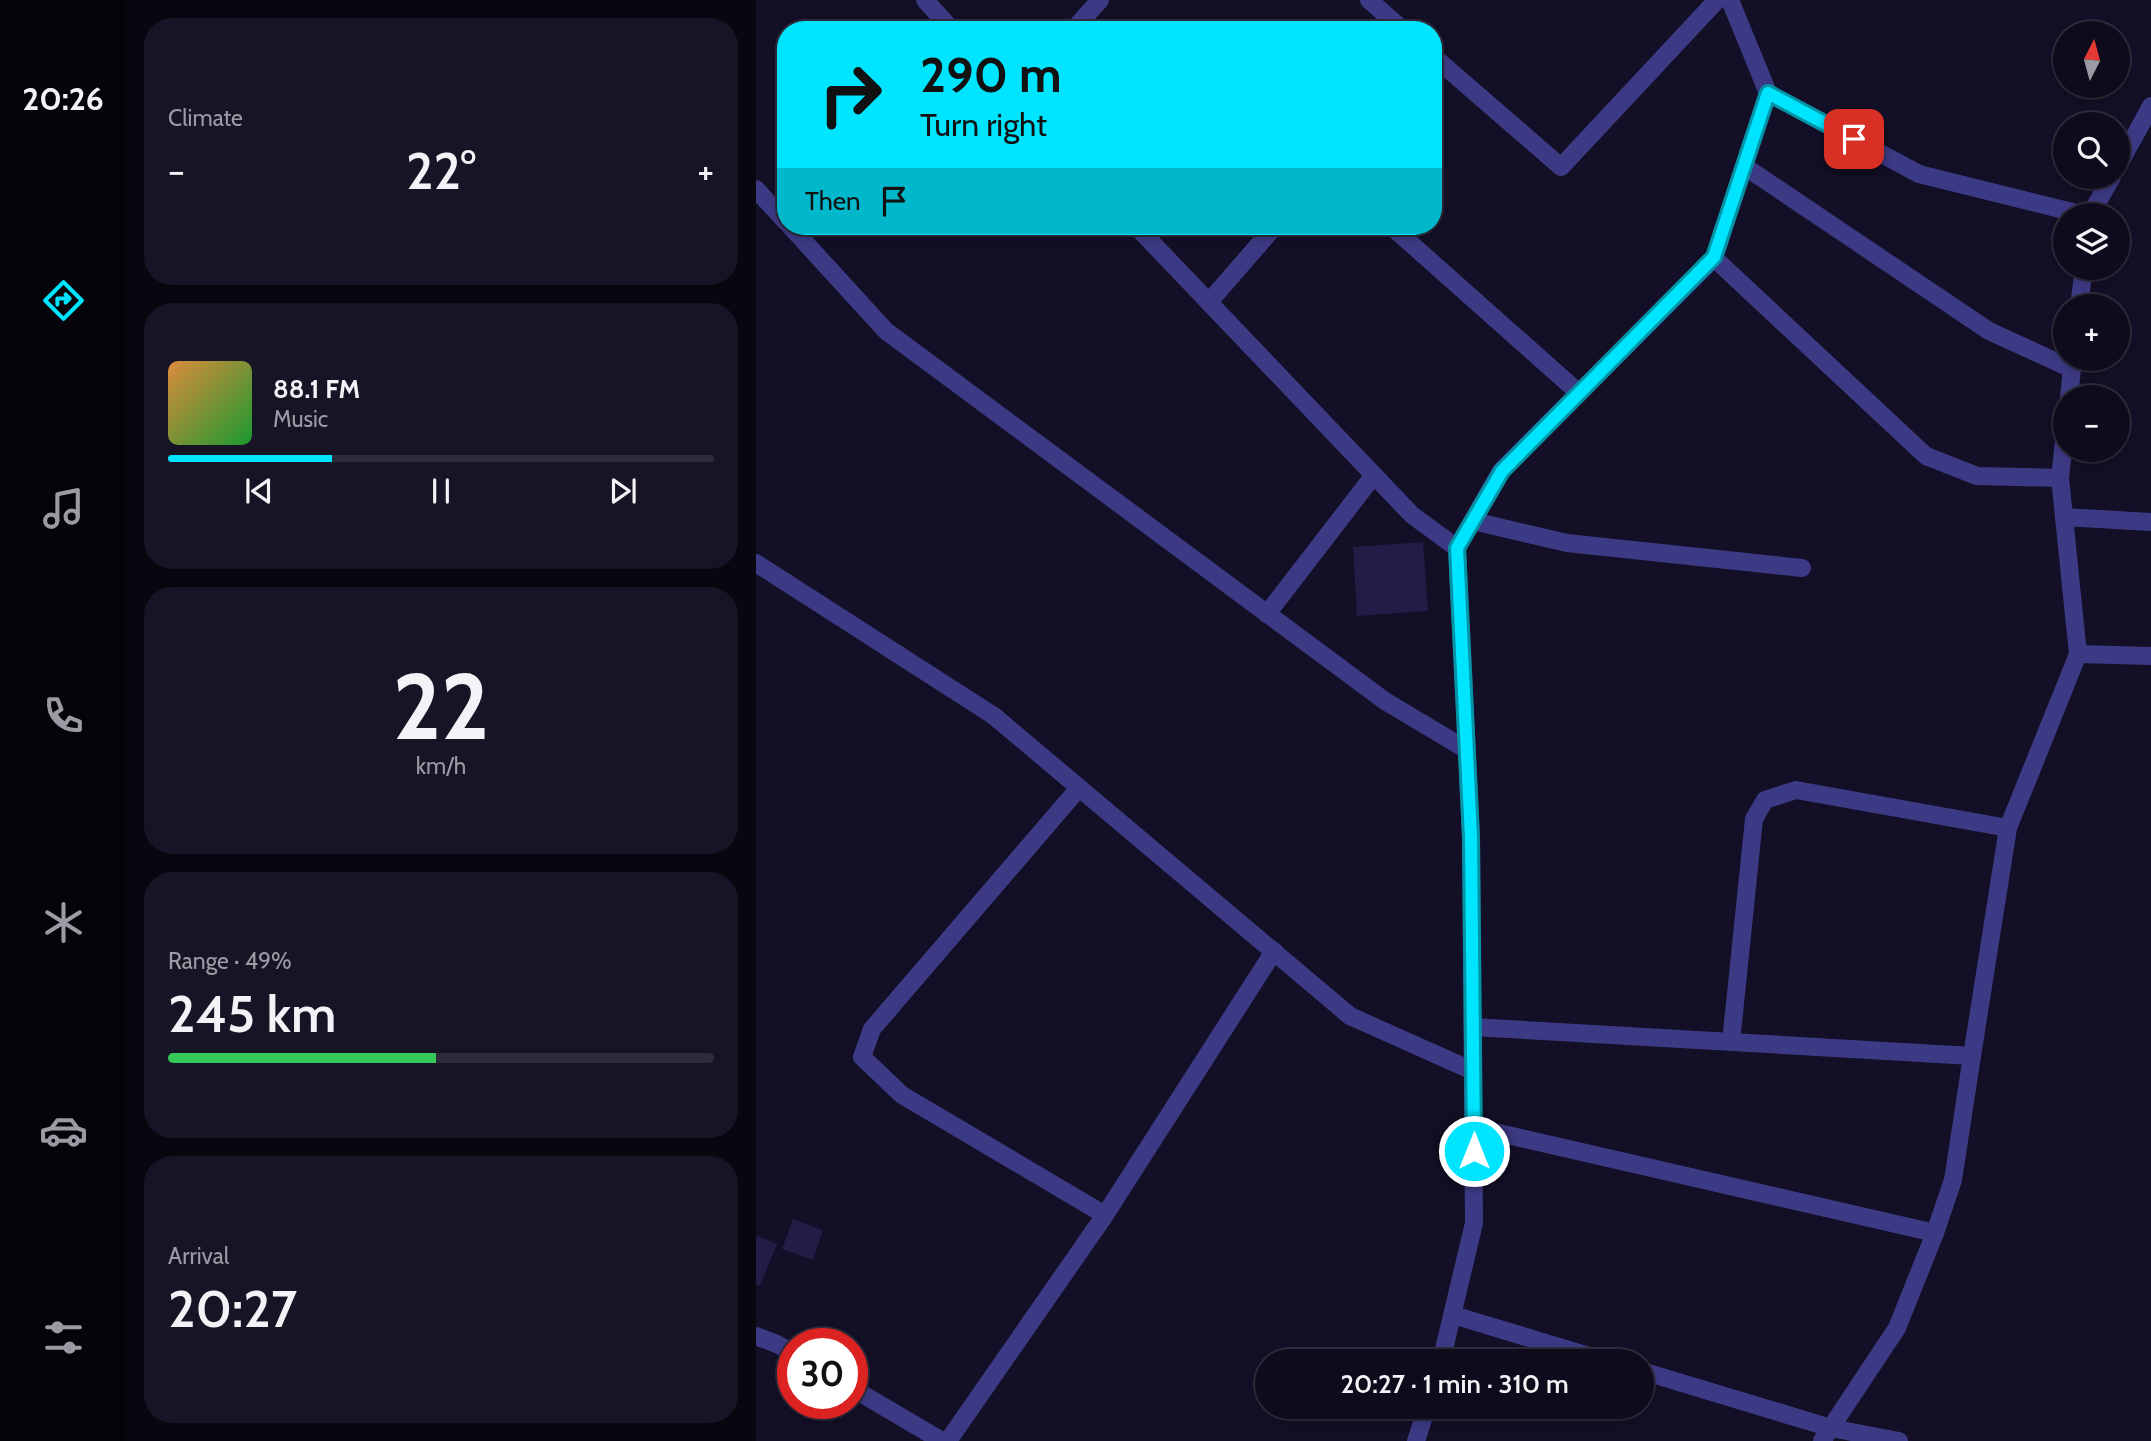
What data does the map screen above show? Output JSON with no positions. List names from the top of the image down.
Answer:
{
  "north": "top",
  "page": {
    "tabs": "20:26",
    "tile": [
      "Climate",
      ["22", "km/h"],
      ["Range · 49%", "245 km"],
      ["Arrival", "20:27"]
    ],
    "map_buttons": ["+", "−"],
    "turn": ["290 m", "Turn right"],
    "heat": ["−", "22°", "+"],
    "then": "Then",
    "song": ["88.1 FM", "Music"],
    "limit": "30",
    "trip": "20:27 · 1 min · 310 m"
  }
}
